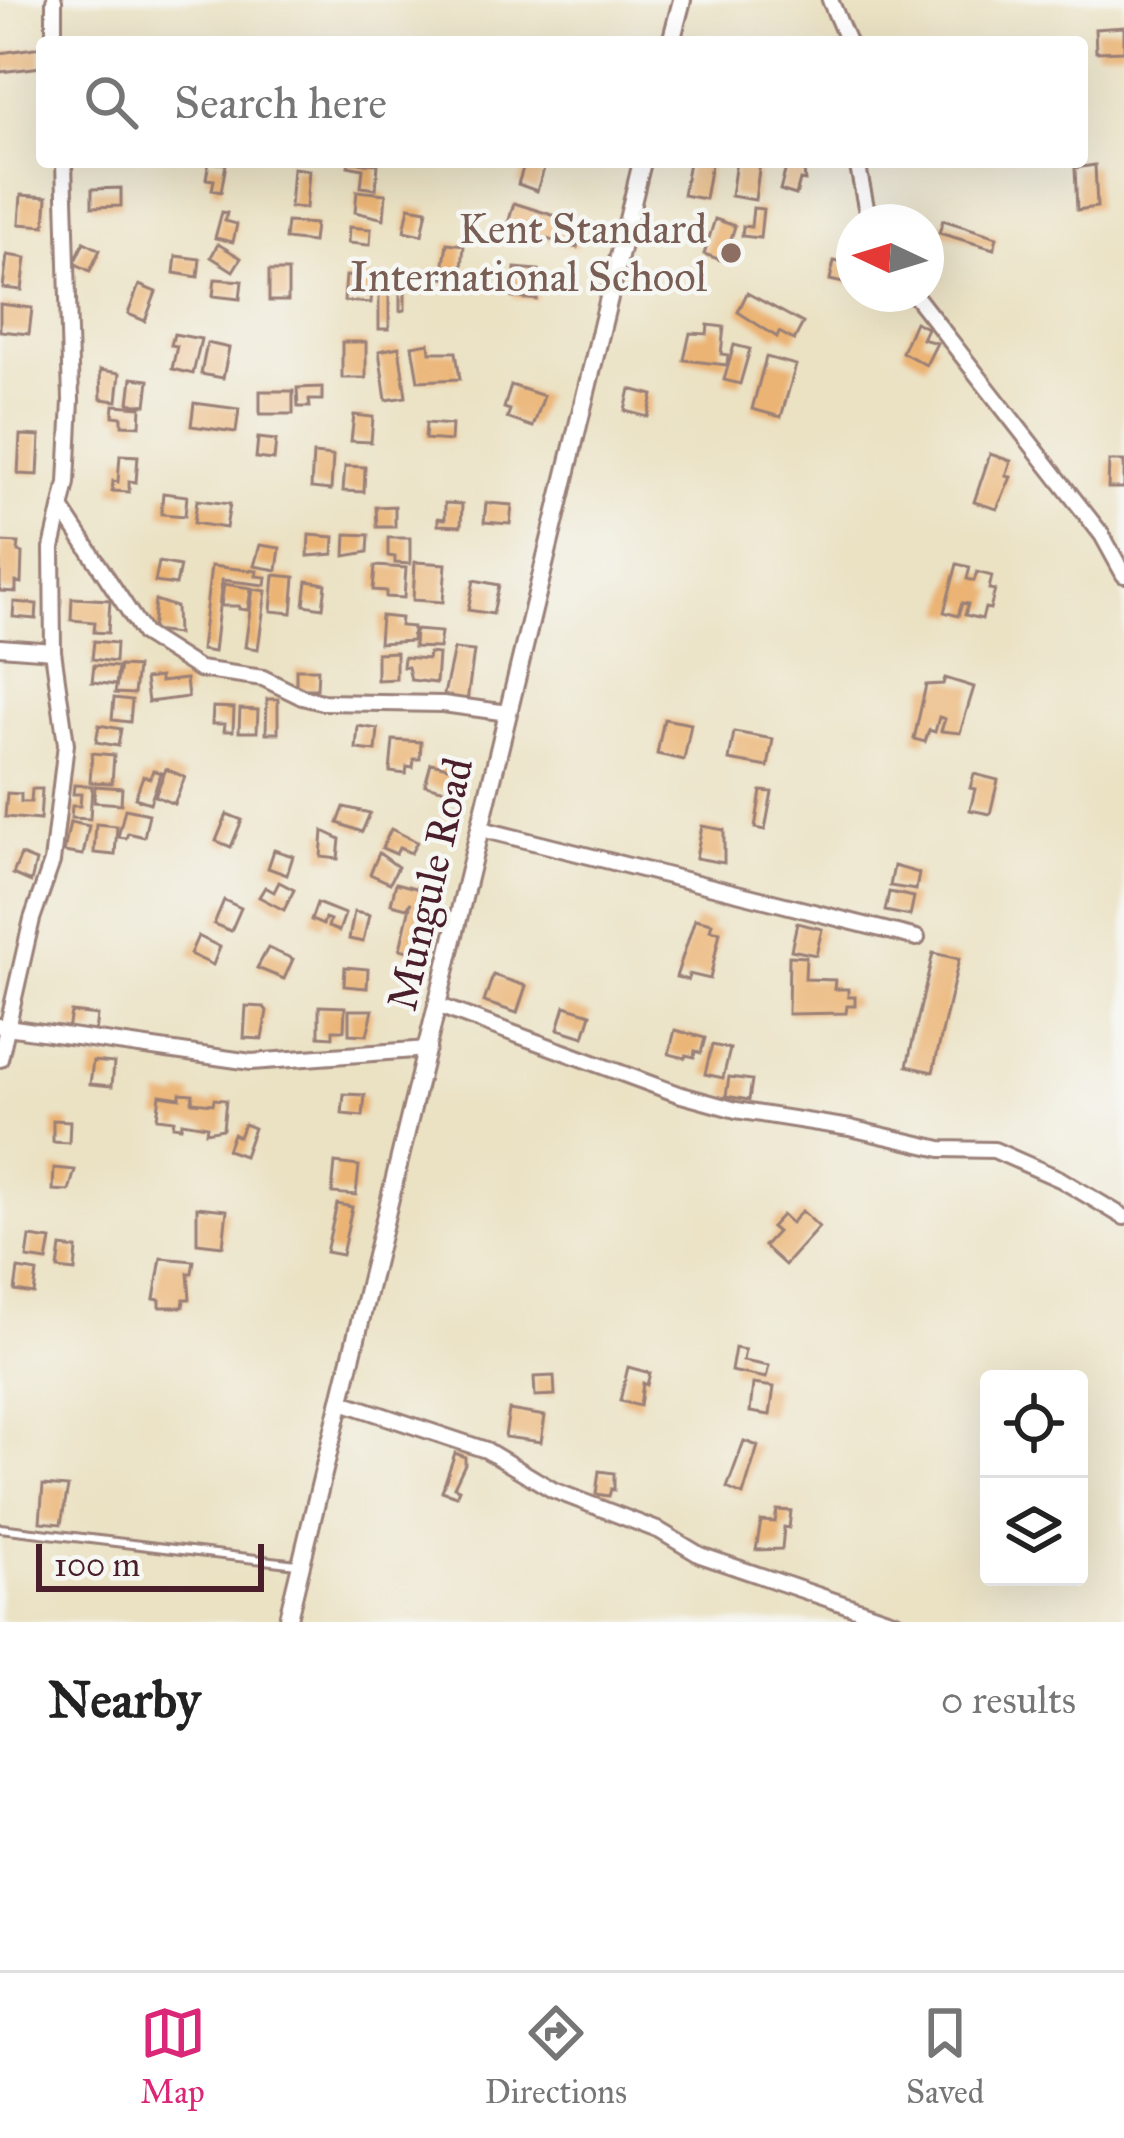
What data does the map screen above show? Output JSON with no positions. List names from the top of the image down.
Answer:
{
  "streets": {
    "street": ["Mungule Road"]
  },
  "places": ["Kent Standard International School"],
  "scale_bar": "100 m",
  "north": "left",
  "page": {
    "search": "Search here",
    "scale": "100 m",
    "heading": ["Nearby", "0 results"],
    "nav": ["Map", "Directions", "Saved"]
  }
}
